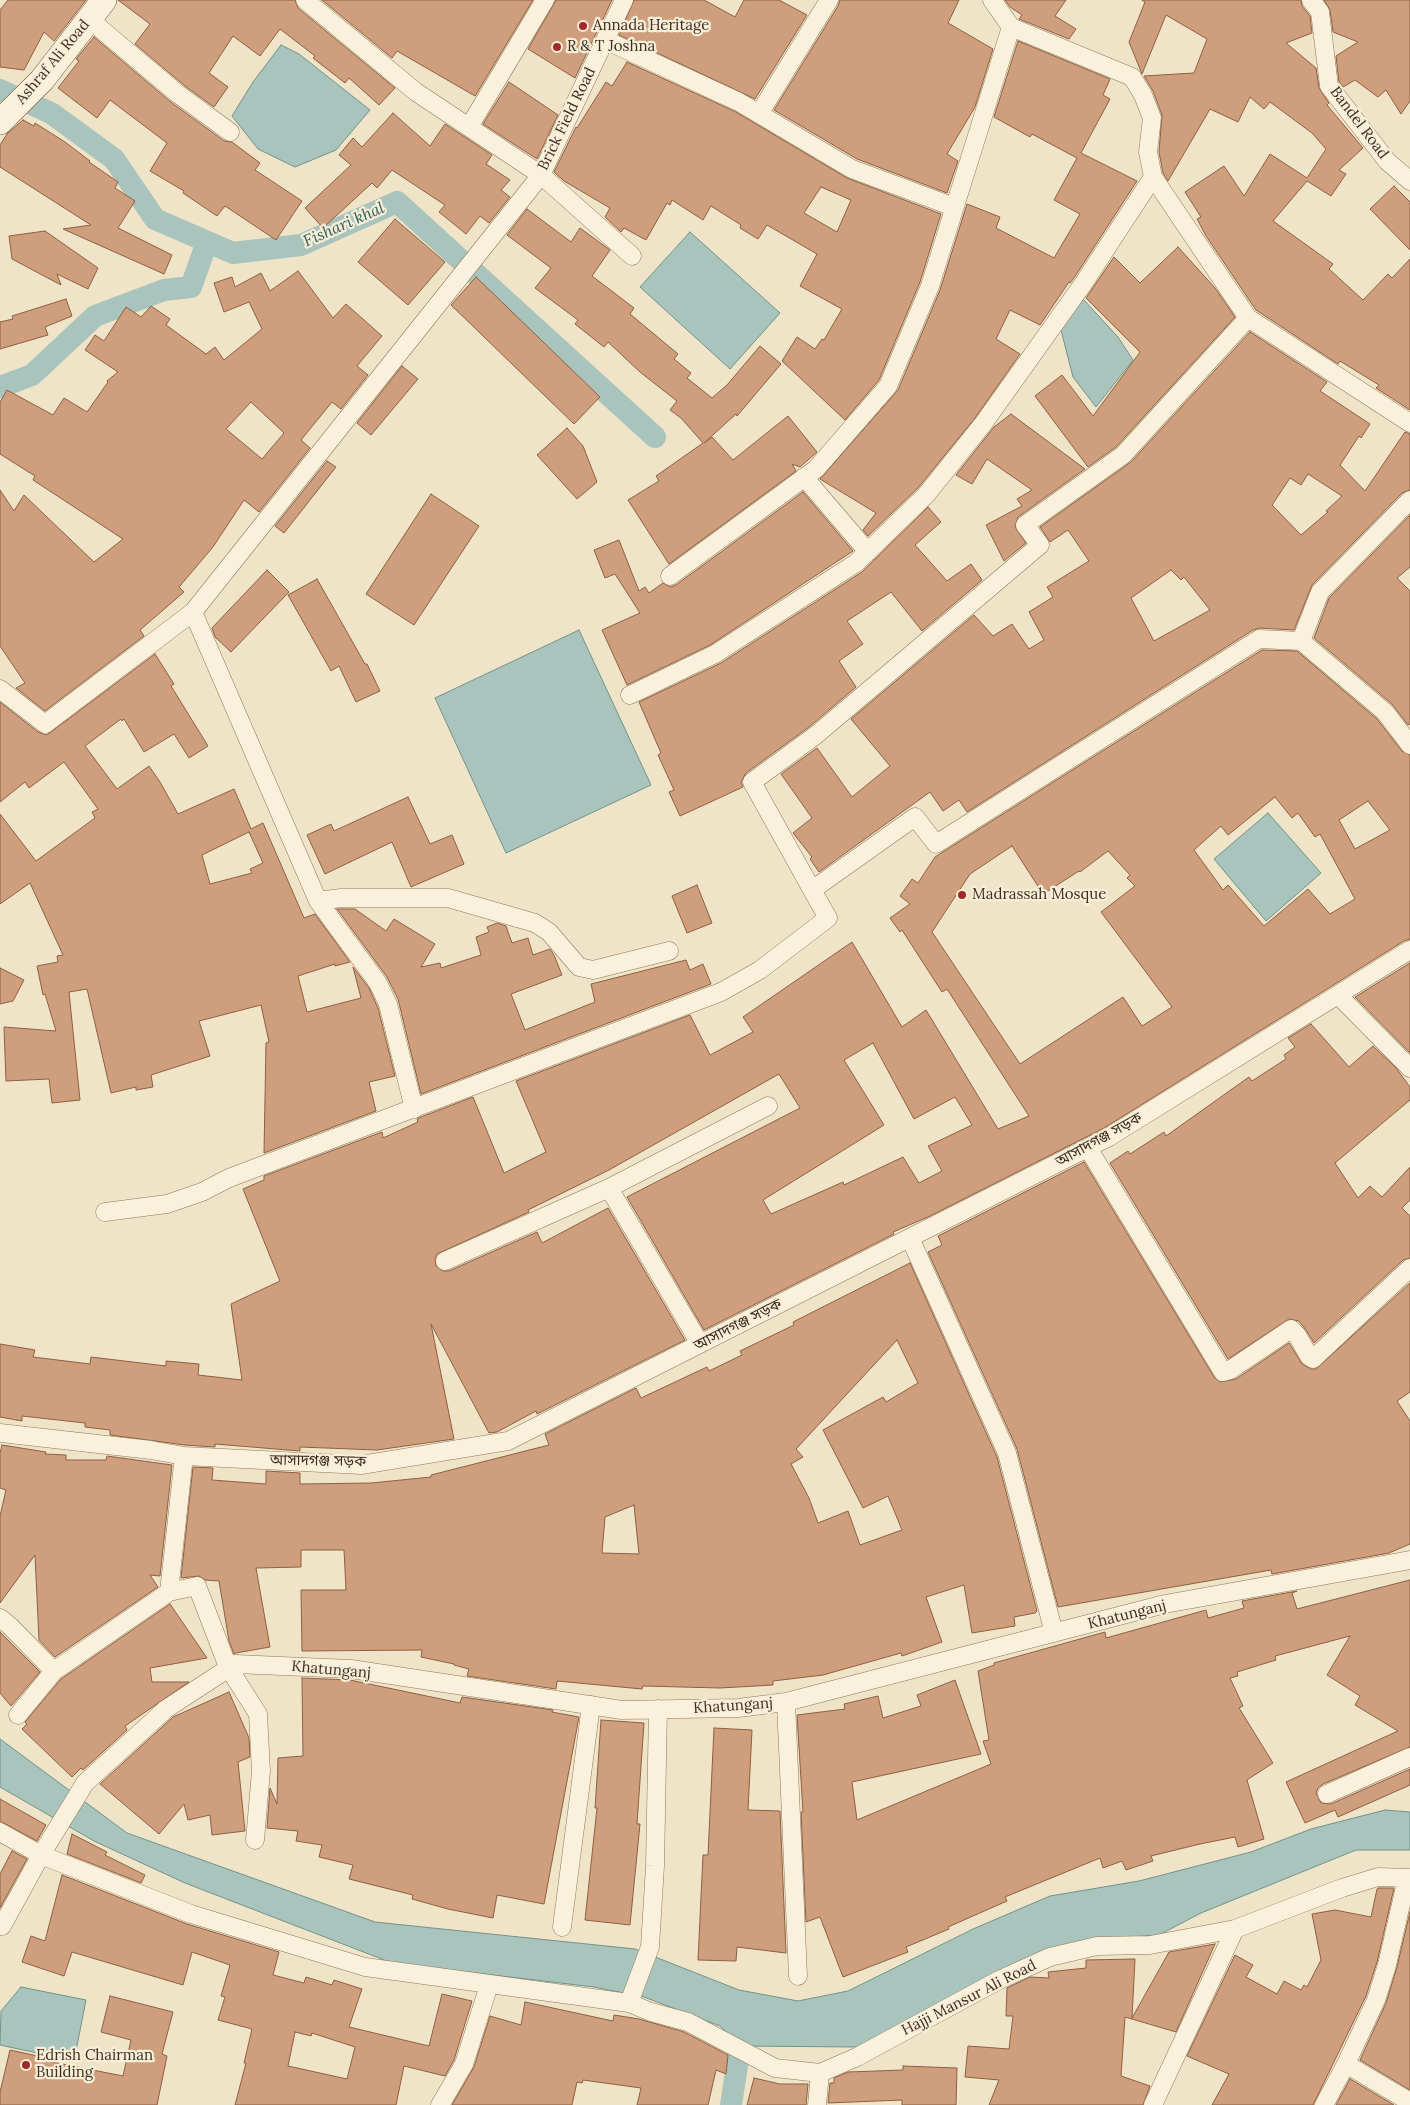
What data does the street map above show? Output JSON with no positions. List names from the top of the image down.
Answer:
{
  "streets": {
    "main road": ["Ashraf Ali Road"],
    "street": [
      "Brick Field Road",
      "Bandel Road",
      "আসাদগঞ্জ সড়ক",
      "Khatunganj",
      "Hajji Mansur Ali Road"
    ]
  },
  "crossings": [
    ["Khatunganj", "Hajji Mansur Ali Road"]
  ],
  "water": ["Fishari khal"],
  "places": [
    "Annada Heritage",
    "R & T Joshna",
    "Madrassah Mosque",
    "Edrish Chairman Building"
  ]
}
